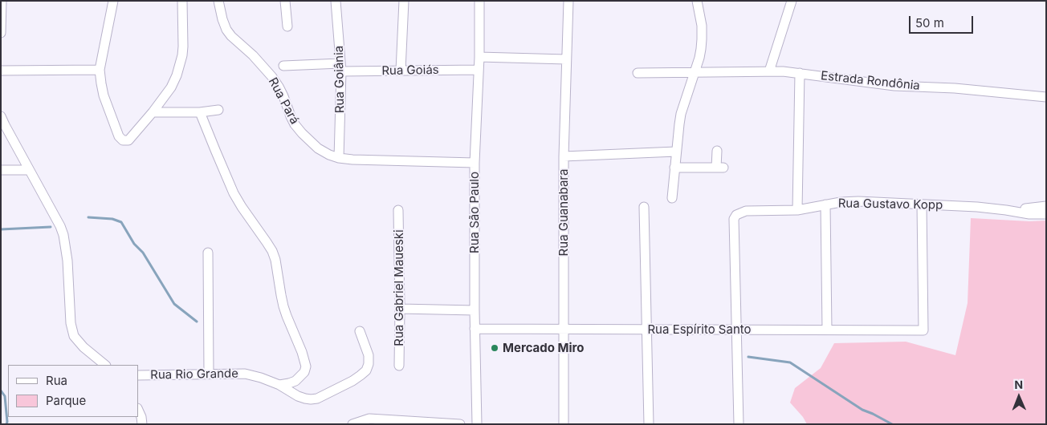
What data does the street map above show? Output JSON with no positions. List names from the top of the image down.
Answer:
{
  "streets": {
    "street": [
      "Rua Goiás",
      "Rua Goiânia",
      "Estrada Rondônia",
      "Rua Pará",
      "Rua Gustavo Kopp",
      "Rua São Paulo",
      "Rua Guanabara",
      "Rua Gabriel Maueski",
      "Rua Espírito Santo",
      "Rua Rio Grande"
    ]
  },
  "crossings": [
    ["Rua Goiás", "Rua Goiânia"],
    ["Rua Goiás", "Rua São Paulo"],
    ["Rua Goiânia", "Rua Pará"],
    ["Rua Pará", "Rua São Paulo"],
    ["Rua Gustavo Kopp", "Rua Espírito Santo"],
    ["Rua São Paulo", "Rua Espírito Santo"],
    ["Rua Guanabara", "Rua Espírito Santo"]
  ],
  "places": ["Mercado Miro"],
  "legend": ["Rua", "Parque"],
  "scale_bar": "50 m",
  "north": "top"
}
